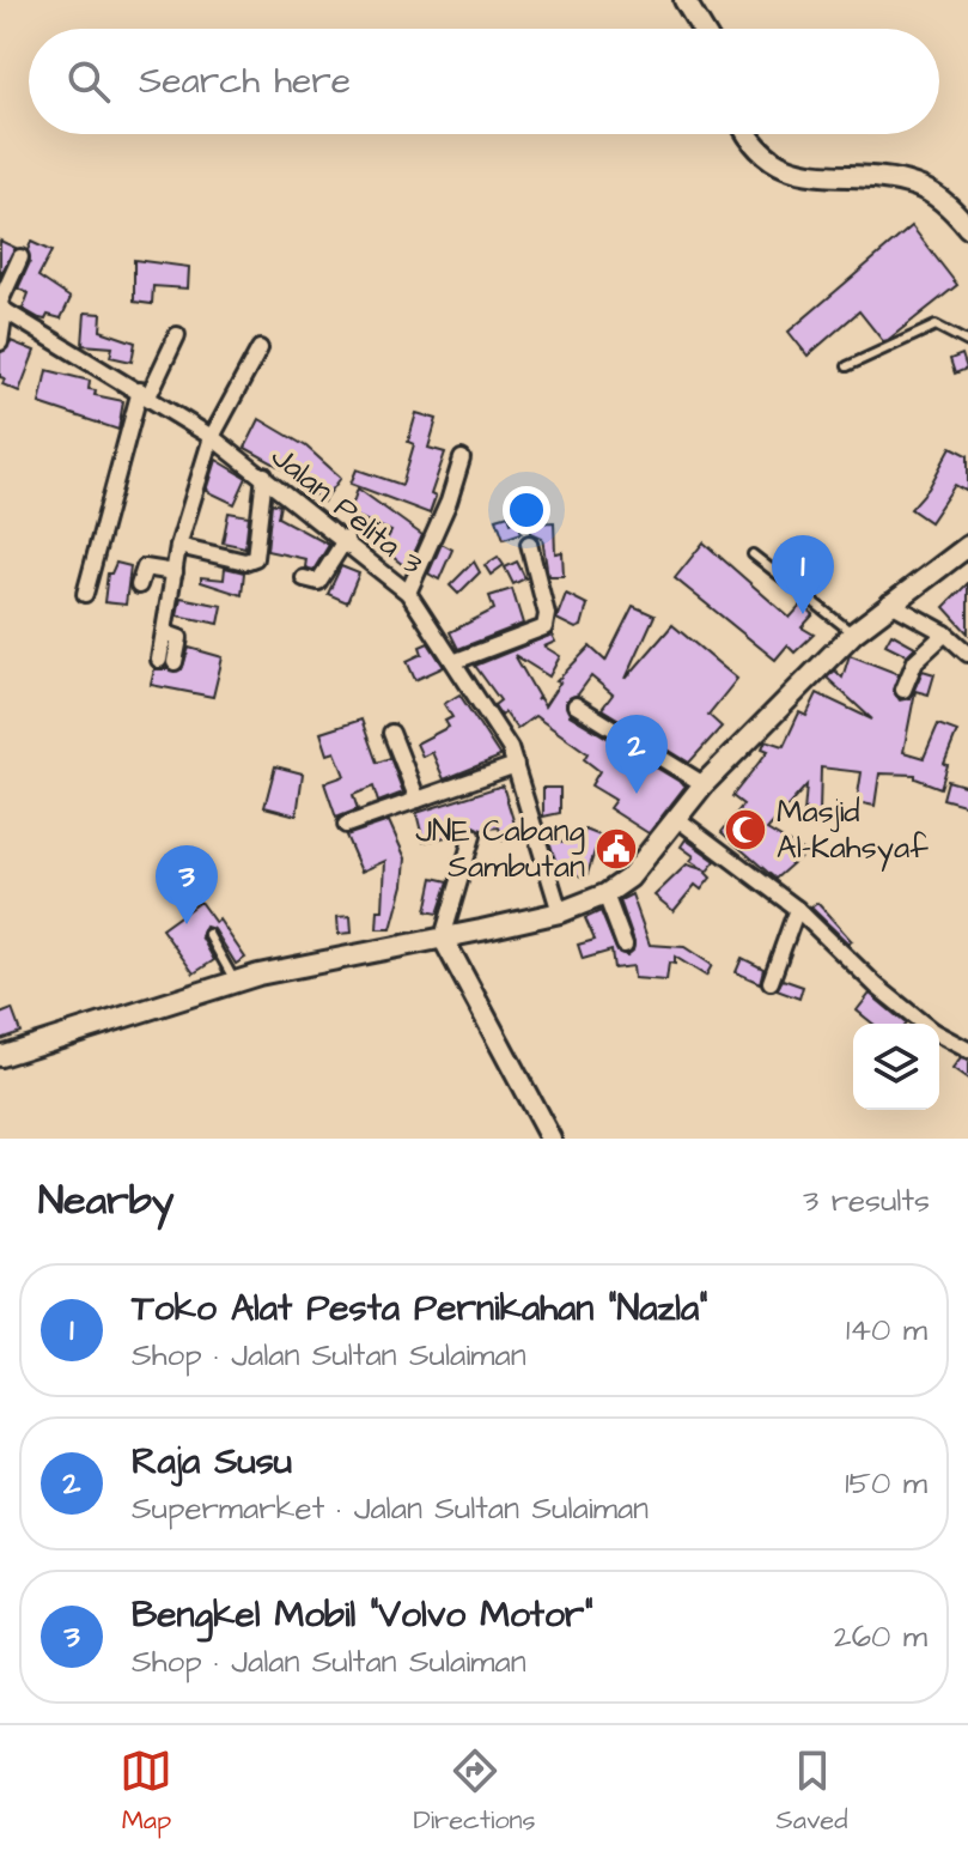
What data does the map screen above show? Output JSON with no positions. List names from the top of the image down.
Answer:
{
  "streets": {
    "street": ["Jalan Pelita 3"]
  },
  "places": {
    "mosque": ["Masjid Al-Kahsyaf"],
    "public building": ["JNE Cabang Sambutan"]
  },
  "page": {
    "search": "Search here",
    "pins": ["1", "2", "3"],
    "heading": ["Nearby", "3 results"],
    "list": [
      {
        "mark": "1",
        "name": "Toko Alat Pesta Pernikahan \"Nazla\"",
        "note": "Shop · Jalan Sultan Sulaiman",
        "value": "140 m"
      },
      {
        "mark": "2",
        "name": "Raja Susu",
        "note": "Supermarket · Jalan Sultan Sulaiman",
        "value": "150 m"
      },
      {
        "mark": "3",
        "name": "Bengkel Mobil \"Volvo Motor\"",
        "note": "Shop · Jalan Sultan Sulaiman",
        "value": "260 m"
      }
    ],
    "nav": ["Map", "Directions", "Saved"]
  }
}
